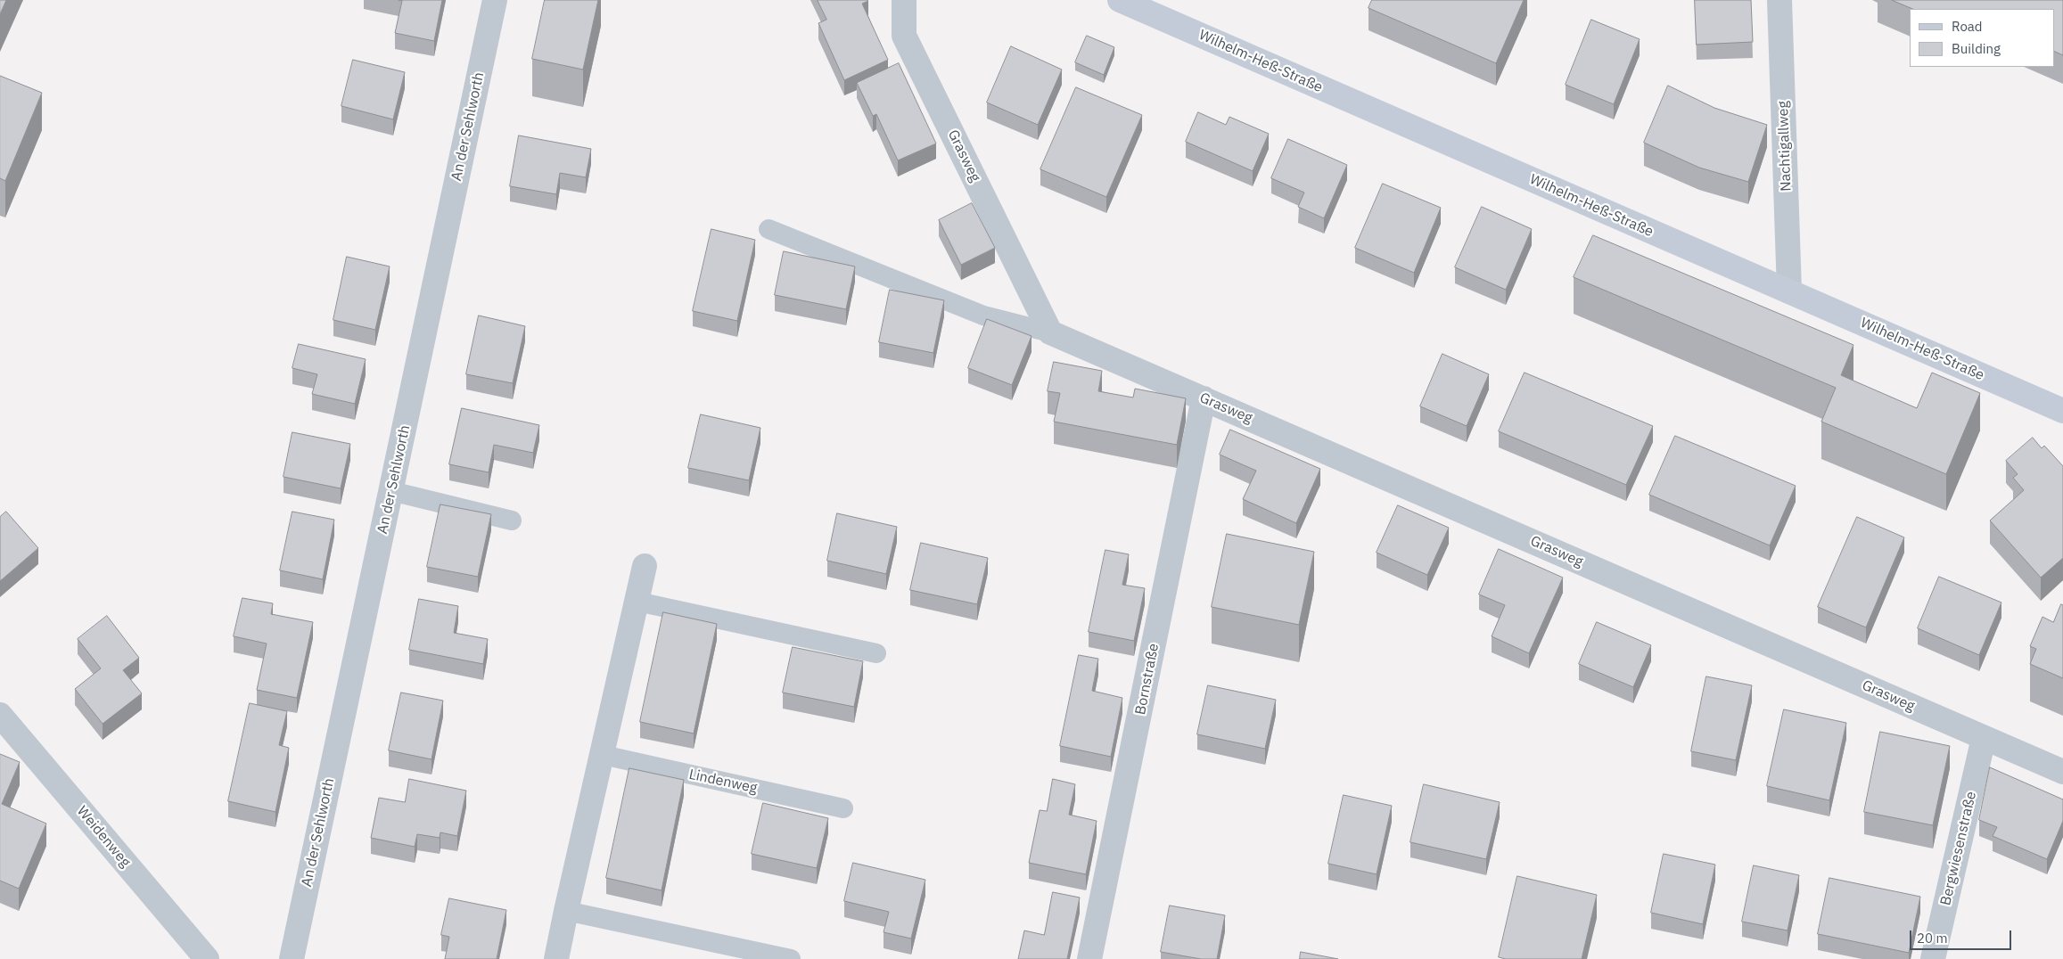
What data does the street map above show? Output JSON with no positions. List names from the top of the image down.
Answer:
{
  "streets": {
    "main road": ["Wilhelm-Heß-Straße"],
    "street": [
      "An der Sehlworth",
      "Nachtigallweg",
      "Grasweg",
      "Bornstraße",
      "Weidenweg",
      "Bergwiesenstraße"
    ],
    "lane": ["Lindenweg"]
  },
  "crossings": [
    ["Wilhelm-Heß-Straße", "Nachtigallweg"],
    ["Grasweg", "Bornstraße"],
    ["Grasweg", "Bergwiesenstraße"]
  ],
  "legend": ["Road", "Building"],
  "scale_bar": "20 m"
}
